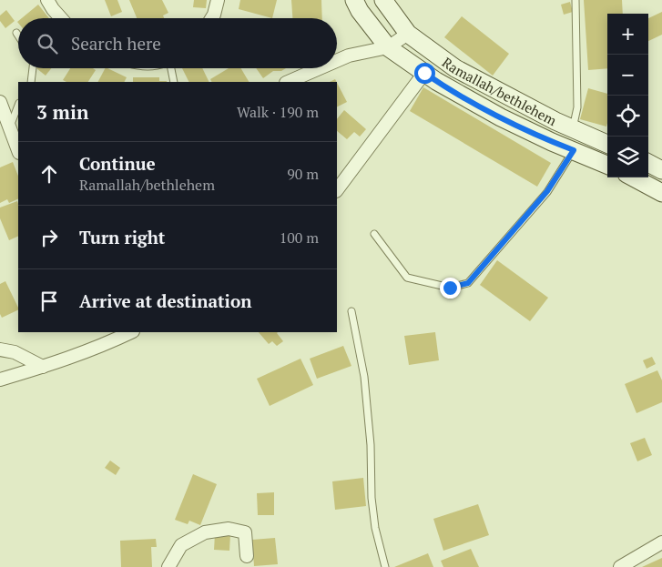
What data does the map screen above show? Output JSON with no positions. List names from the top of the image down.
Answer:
{
  "streets": {
    "main road": ["Ramallah/bethlehem"]
  },
  "page": {
    "map_buttons": ["+", "−"],
    "search": "Search here",
    "heading": ["3 min", "Walk · 190 m"],
    "list": [
      ["Continue", "Ramallah/bethlehem", "90 m"],
      ["Turn right", "100 m"],
      "Arrive at destination"
    ]
  }
}
